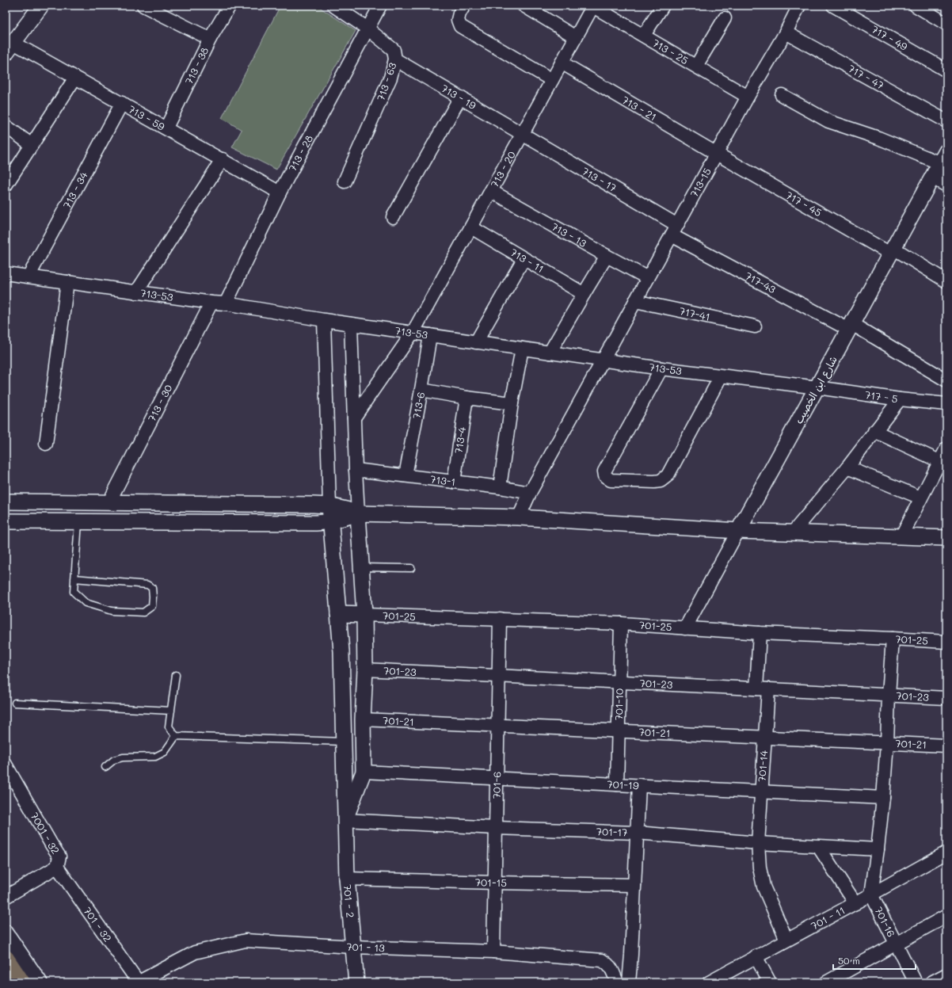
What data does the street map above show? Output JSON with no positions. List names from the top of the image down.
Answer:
{
  "streets": {
    "street": [
      "717 - 49",
      "713 - 25",
      "713 - 38",
      "717 - 47",
      "713 - 63",
      "713 - 19",
      "713 - 21",
      "713 - 59",
      "713 - 28",
      "713 - 20",
      "713 - 17",
      "713-15",
      "713 - 34",
      "717 - 45",
      "713 - 13",
      "713 - 11",
      "717-43",
      "713-53",
      "717-41",
      "شارع ابن الخصيب",
      "717 - 5",
      "713 - 30",
      "713-6",
      "713-4",
      "713-1",
      "701-25",
      "701-23",
      "701-10",
      "701-21",
      "701-14",
      "701-19",
      "701-6",
      "701-17",
      "7001 - 32",
      "701-15",
      "701 - 2",
      "701 - 11",
      "701-16",
      "701 - 32",
      "701 - 13"
    ]
  },
  "crossings": [
    ["713 - 25", "713 - 20"],
    ["713 - 25", "713-15"],
    ["713 - 38", "713 - 59"],
    ["717 - 47", "713-15"],
    ["713 - 63", "713 - 19"],
    ["713 - 63", "713 - 28"],
    ["713 - 19", "713 - 20"],
    ["713 - 19", "713 - 17"],
    ["713 - 21", "713 - 20"],
    ["713 - 21", "713-15"],
    ["713 - 21", "717 - 45"],
    ["713 - 59", "713 - 28"],
    ["713 - 59", "713 - 34"],
    ["713 - 28", "713-53"],
    ["713 - 20", "713 - 17"],
    ["713 - 20", "713 - 13"],
    ["713 - 20", "713 - 11"],
    ["713 - 20", "713-53"],
    ["713 - 17", "713-15"],
    ["713 - 17", "717-43"],
    ["713-15", "717 - 45"],
    ["713-15", "713 - 13"],
    ["713-15", "717-43"],
    ["713-15", "713-53"],
    ["713-15", "717-41"],
    ["713-15", "713-1"],
    ["713 - 34", "713-53"],
    ["717 - 45", "شارع ابن الخصيب"],
    ["717-43", "شارع ابن الخصيب"],
    ["713-53", "شارع ابن الخصيب"],
    ["713-53", "717 - 5"],
    ["713-53", "713 - 30"],
    ["713-53", "713-6"],
    ["شارع ابن الخصيب", "717 - 5"],
    ["شارع ابن الخصيب", "701-25"],
    ["713-6", "713-1"],
    ["713-4", "713-1"],
    ["701-25", "701-10"],
    ["701-25", "701-14"],
    ["701-25", "701-6"],
    ["701-23", "701-10"],
    ["701-23", "701-14"],
    ["701-23", "701-6"],
    ["701-10", "701-21"],
    ["701-10", "701-19"],
    ["701-21", "701-14"],
    ["701-21", "701-6"],
    ["701-14", "701-19"],
    ["701-14", "701-17"],
    ["701-14", "701 - 11"],
    ["701-19", "701-6"],
    ["701-6", "701-17"],
    ["701-6", "701-15"],
    ["701-6", "701 - 13"],
    ["701-17", "701 - 2"],
    ["7001 - 32", "701 - 32"],
    ["701-15", "701 - 2"],
    ["701 - 2", "701 - 13"],
    ["701 - 11", "701-16"],
    ["701 - 32", "701 - 13"]
  ],
  "scale_bar": "50 m"
}
